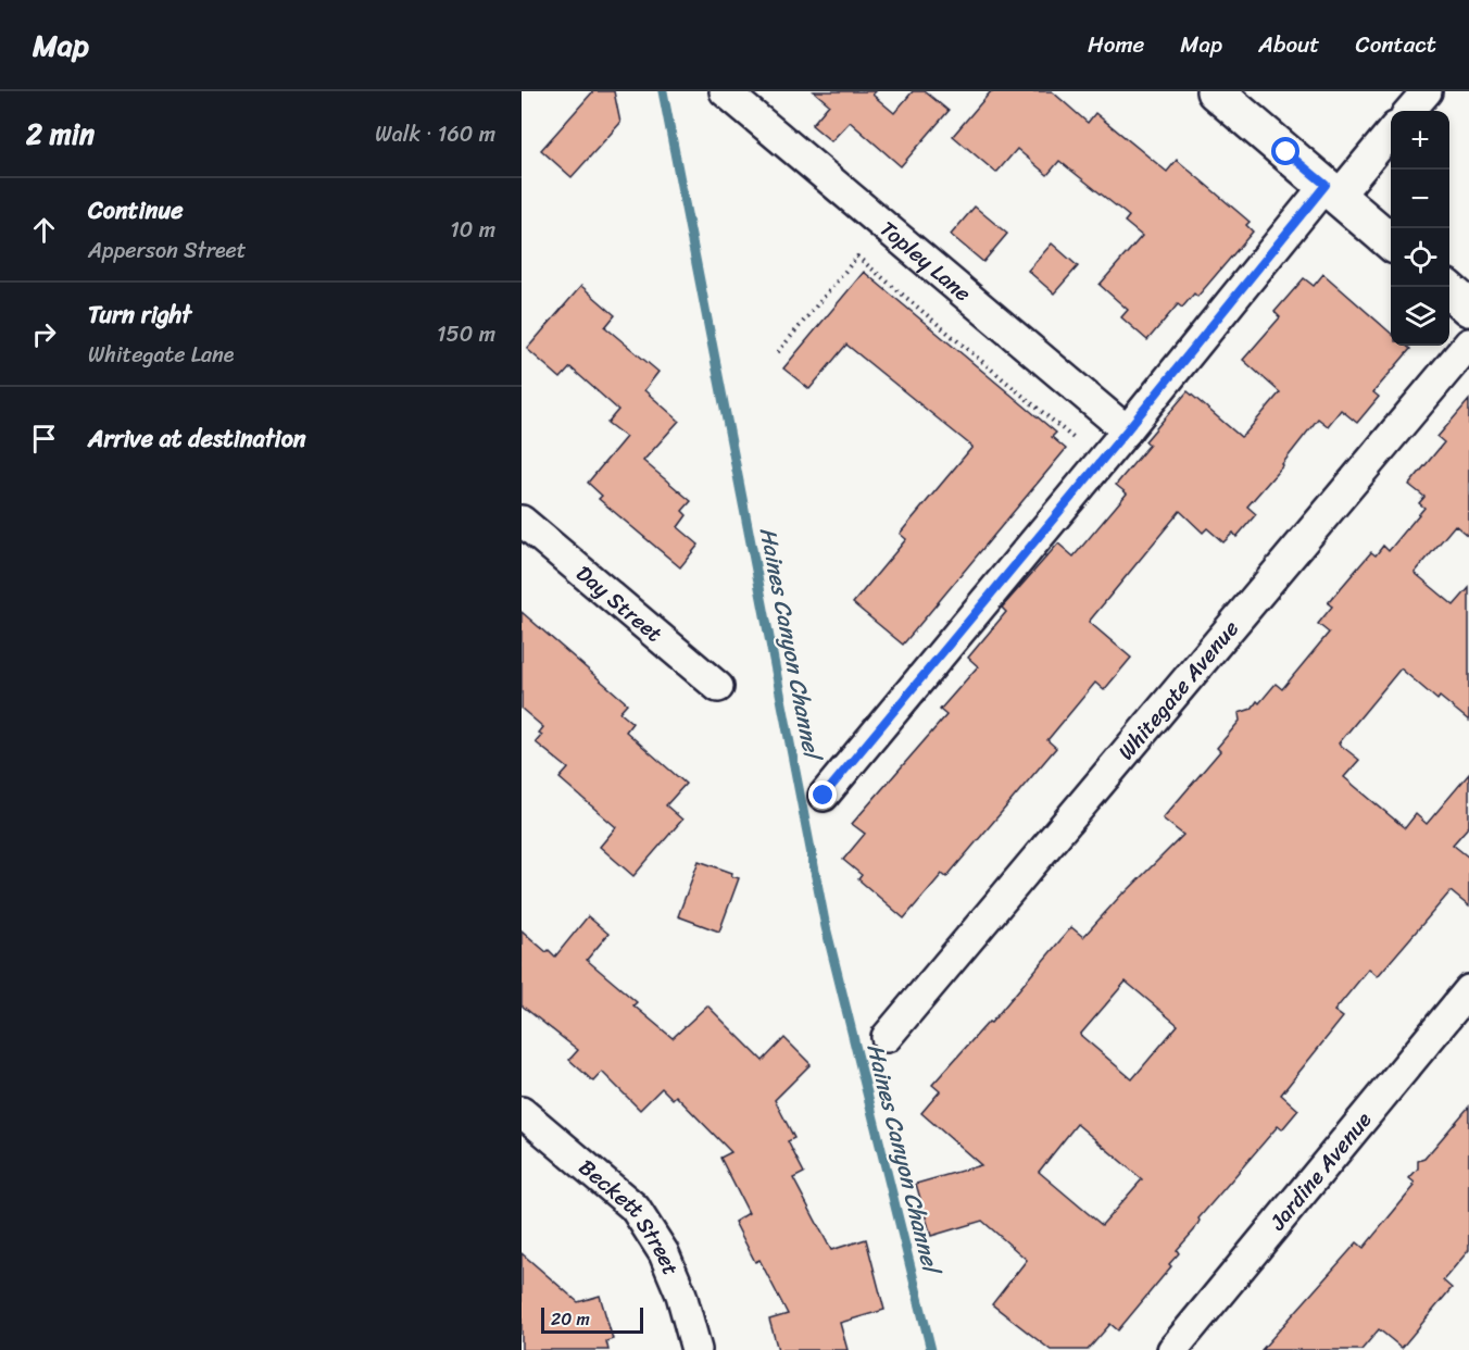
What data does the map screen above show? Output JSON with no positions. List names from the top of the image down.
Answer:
{
  "streets": {
    "street": [
      "Topley Lane",
      "Day Street",
      "Whitegate Avenue",
      "Jardine Avenue",
      "Beckett Street"
    ]
  },
  "water": ["Haines Canyon Channel"],
  "scale_bar": "20 m",
  "page": {
    "header": "Map",
    "nav": [
      "Home",
      "Map",
      "About",
      "Contact"
    ],
    "heading": ["2 min", "Walk · 160 m"],
    "map_buttons": ["+", "−"],
    "list": [
      ["Continue", "Apperson Street", "10 m"],
      ["Turn right", "Whitegate Lane", "150 m"],
      "Arrive at destination"
    ],
    "scale": "20 m"
  }
}
